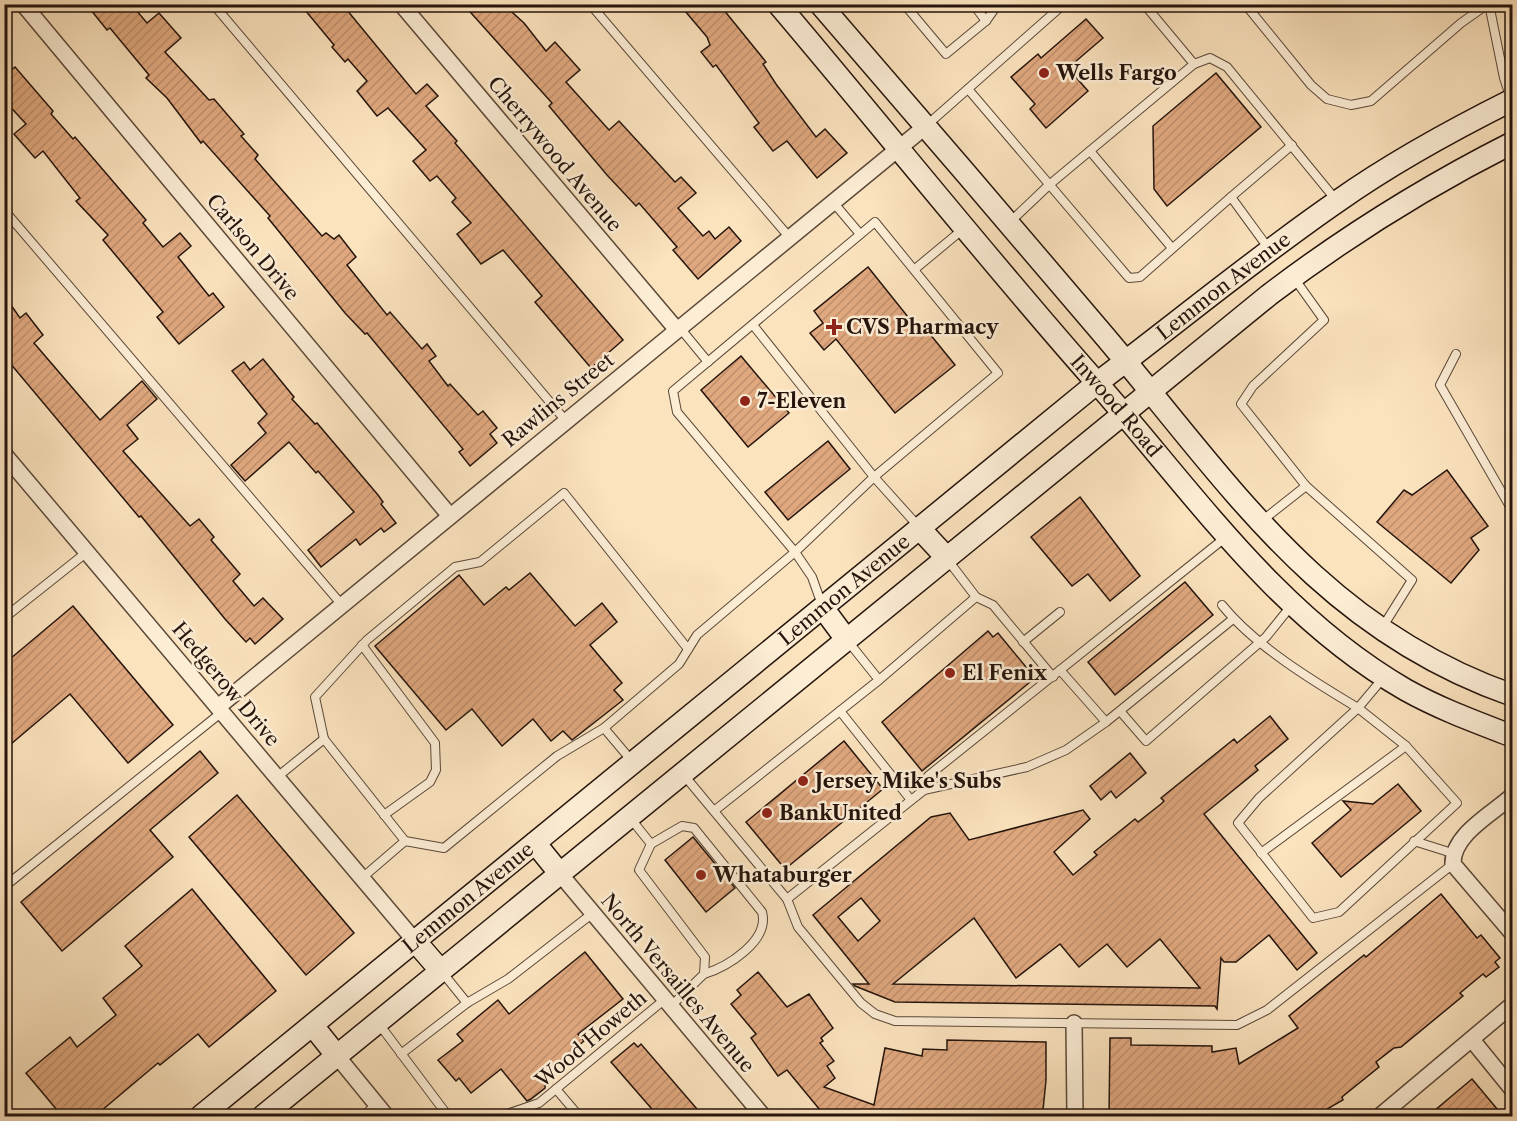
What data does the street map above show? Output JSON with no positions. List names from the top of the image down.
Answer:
{
  "streets": {
    "main road": ["Lemmon Avenue", "Inwood Road"],
    "street": [
      "Cherrywood Avenue",
      "Carlson Drive",
      "Rawlins Street",
      "Hedgerow Drive",
      "North Versailles Avenue"
    ],
    "lane": ["Wood Howeth"]
  },
  "crossings": [
    ["Cherrywood Avenue", "Rawlins Street"],
    ["Carlson Drive", "Rawlins Street"],
    ["Lemmon Avenue", "Inwood Road"],
    ["Lemmon Avenue", "Hedgerow Drive"],
    ["Lemmon Avenue", "North Versailles Avenue"],
    ["Rawlins Street", "Inwood Road"],
    ["Rawlins Street", "Hedgerow Drive"],
    ["North Versailles Avenue", "Wood Howeth"]
  ],
  "places": {
    "other": [
      "Wells Fargo",
      "7-Eleven",
      "El Fenix",
      "Jersey Mike's Subs",
      "BankUnited",
      "Whataburger"
    ],
    "health": ["CVS Pharmacy"]
  }
}
